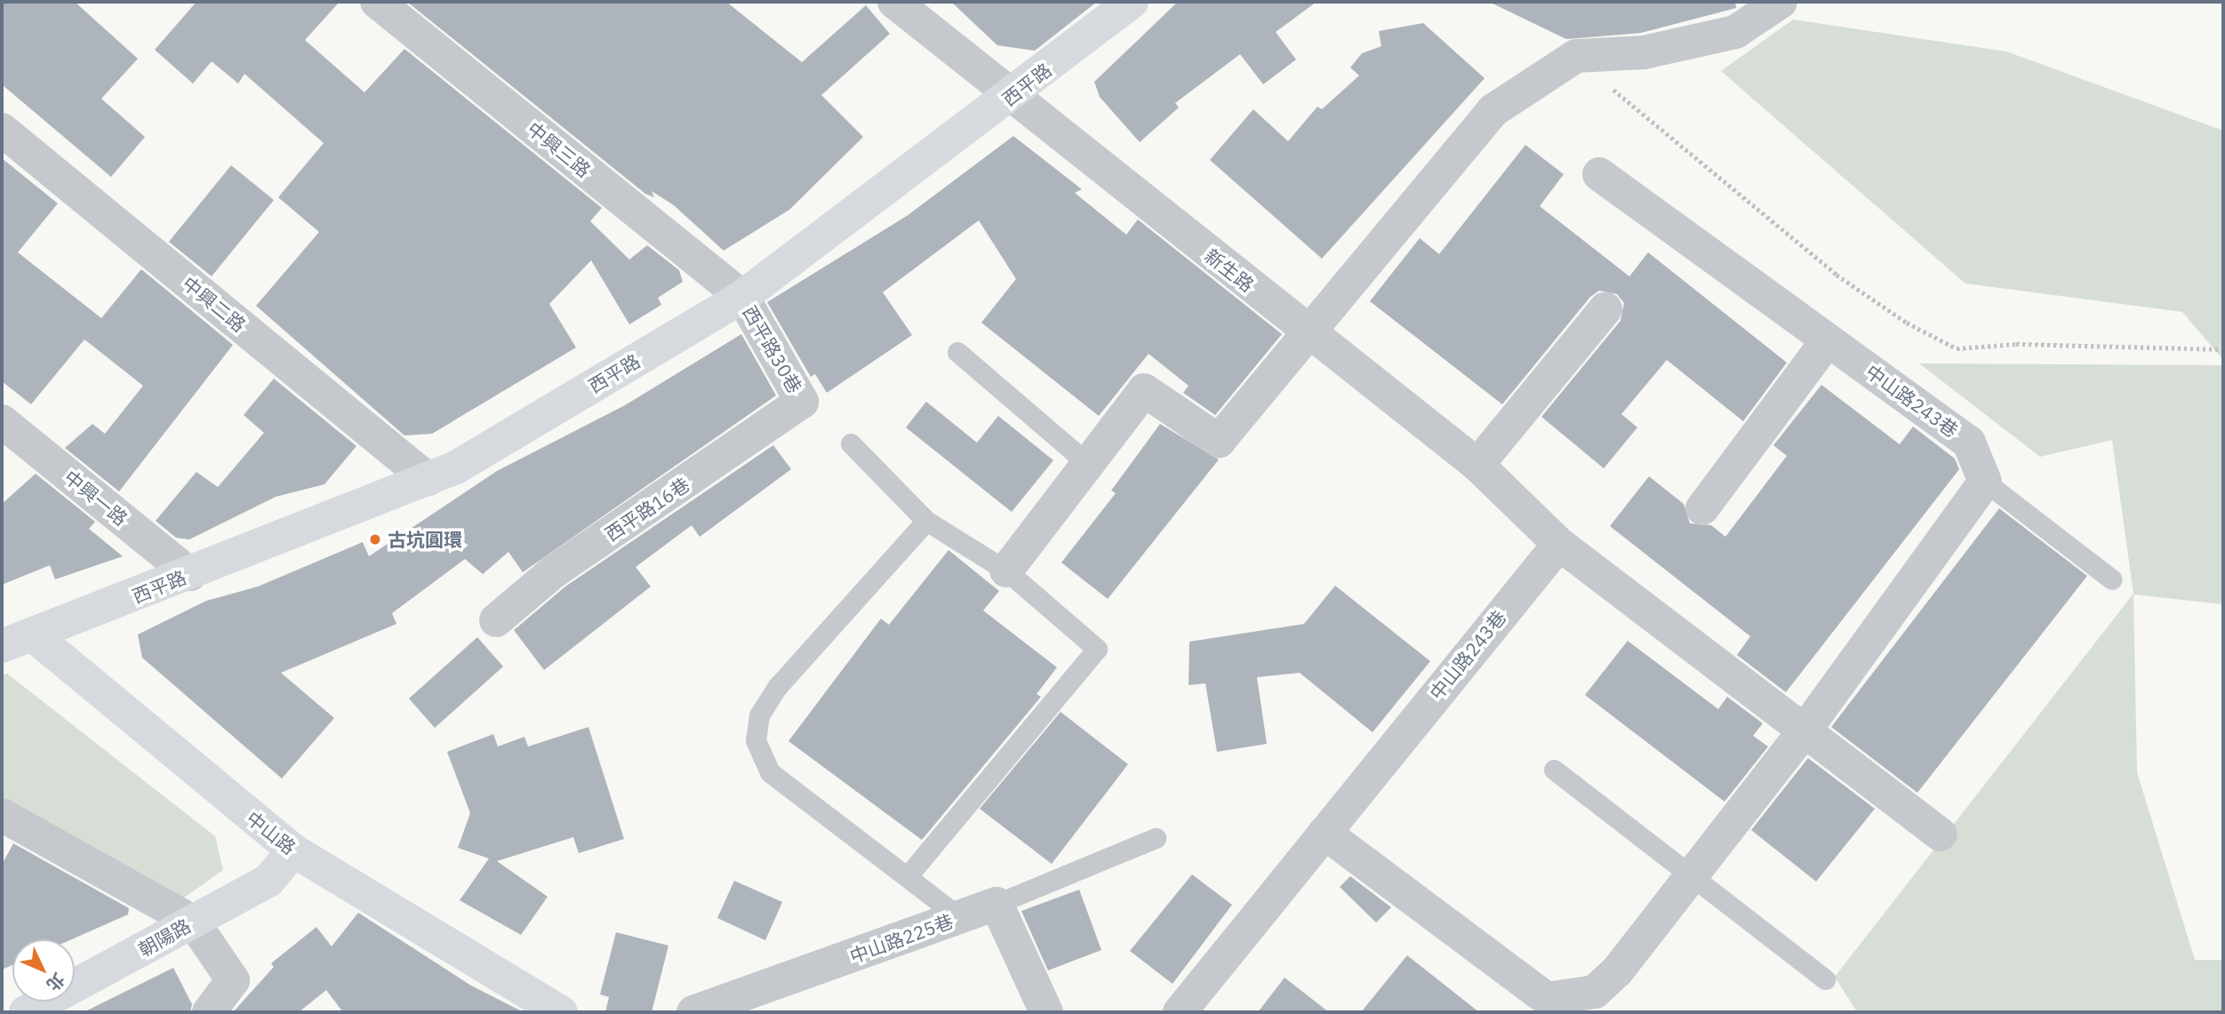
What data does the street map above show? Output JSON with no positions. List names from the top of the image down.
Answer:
{
  "streets": {
    "main road": ["西平路", "中山路", "朝陽路"],
    "street": [
      "中興三路",
      "新生路",
      "中興二路",
      "西平路30巷",
      "中山路243巷",
      "中興一路",
      "西平路16巷",
      "中山路225巷"
    ]
  },
  "crossings": [
    ["西平路", "中興三路"],
    ["西平路", "新生路"],
    ["西平路", "中興二路"],
    ["西平路", "西平路30巷"],
    ["西平路", "中興一路"],
    ["西平路", "中山路"],
    ["中興三路", "西平路30巷"],
    ["新生路", "中山路243巷"],
    ["西平路30巷", "西平路16巷"],
    ["中山路", "朝陽路"]
  ],
  "places": ["古坑圓環"],
  "north": "bottom right"
}
